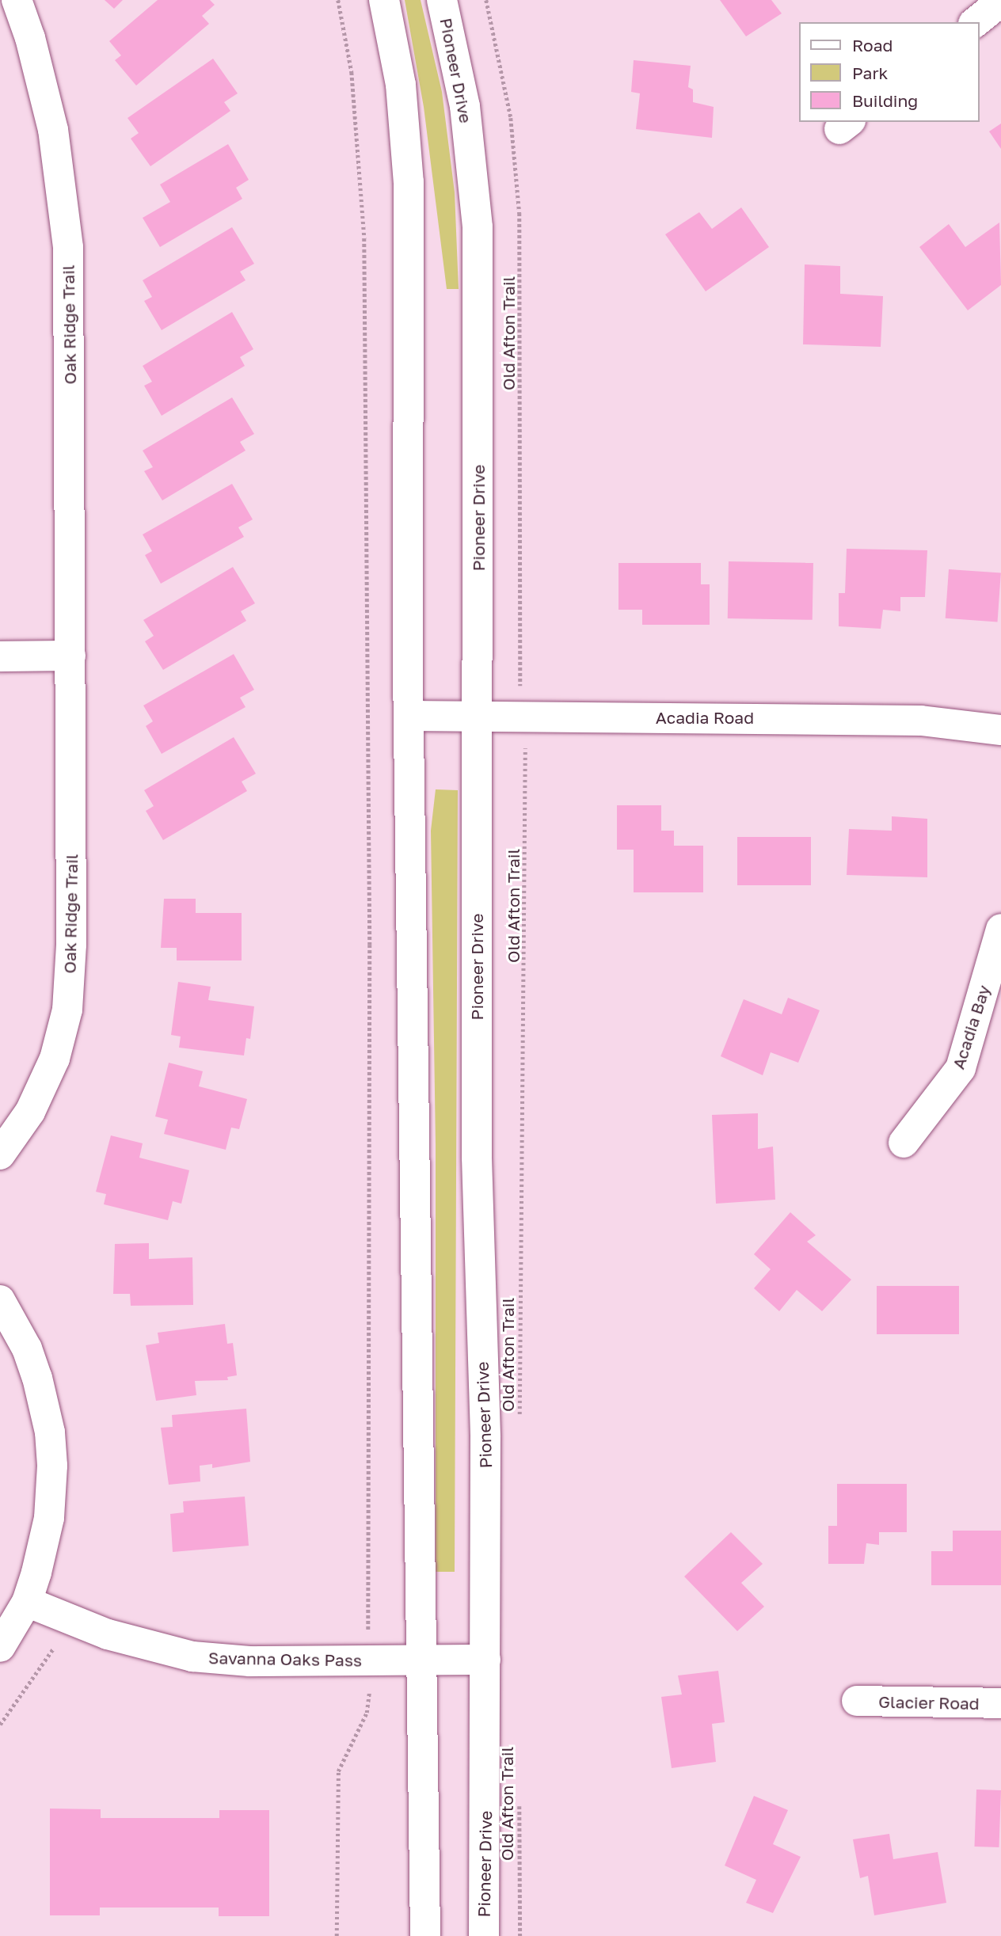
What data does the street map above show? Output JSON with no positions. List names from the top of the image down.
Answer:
{
  "streets": {
    "street": [
      "Pioneer Drive",
      "Oak Ridge Trail",
      "Acadia Road",
      "Acadia Bay",
      "Savanna Oaks Pass",
      "Glacier Road"
    ],
    "path": ["Old Afton Trail"]
  },
  "crossings": [
    ["Pioneer Drive", "Acadia Road"],
    ["Pioneer Drive", "Savanna Oaks Pass"]
  ],
  "legend": ["Road", "Park", "Building"]
}
